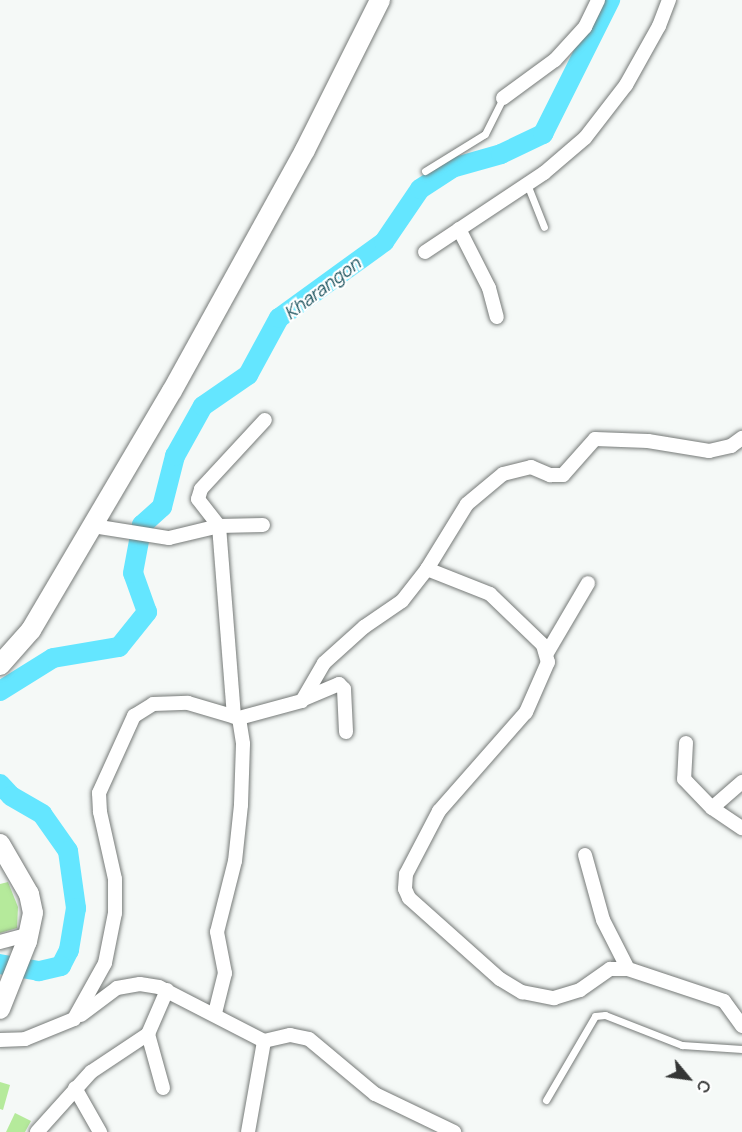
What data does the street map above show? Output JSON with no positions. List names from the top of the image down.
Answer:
{
  "water": ["Kharangon"],
  "north": "bottom right"
}
